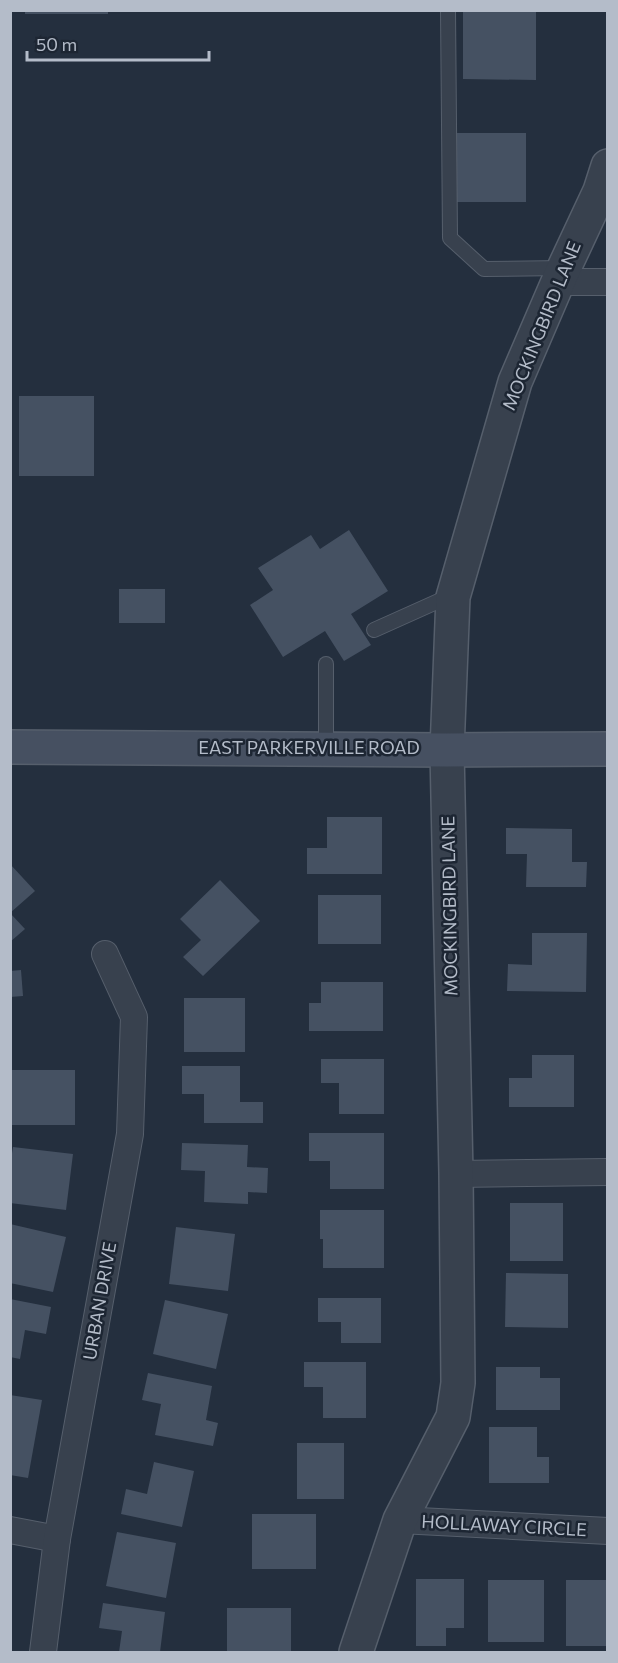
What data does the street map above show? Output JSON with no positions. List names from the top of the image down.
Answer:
{
  "streets": {
    "main road": ["EAST PARKERVILLE ROAD"],
    "street": ["MOCKINGBIRD LANE", "URBAN DRIVE", "HOLLAWAY CIRCLE"]
  },
  "crossings": [
    ["MOCKINGBIRD LANE", "EAST PARKERVILLE ROAD"],
    ["MOCKINGBIRD LANE", "HOLLAWAY CIRCLE"]
  ],
  "scale_bar": "50 m"
}
